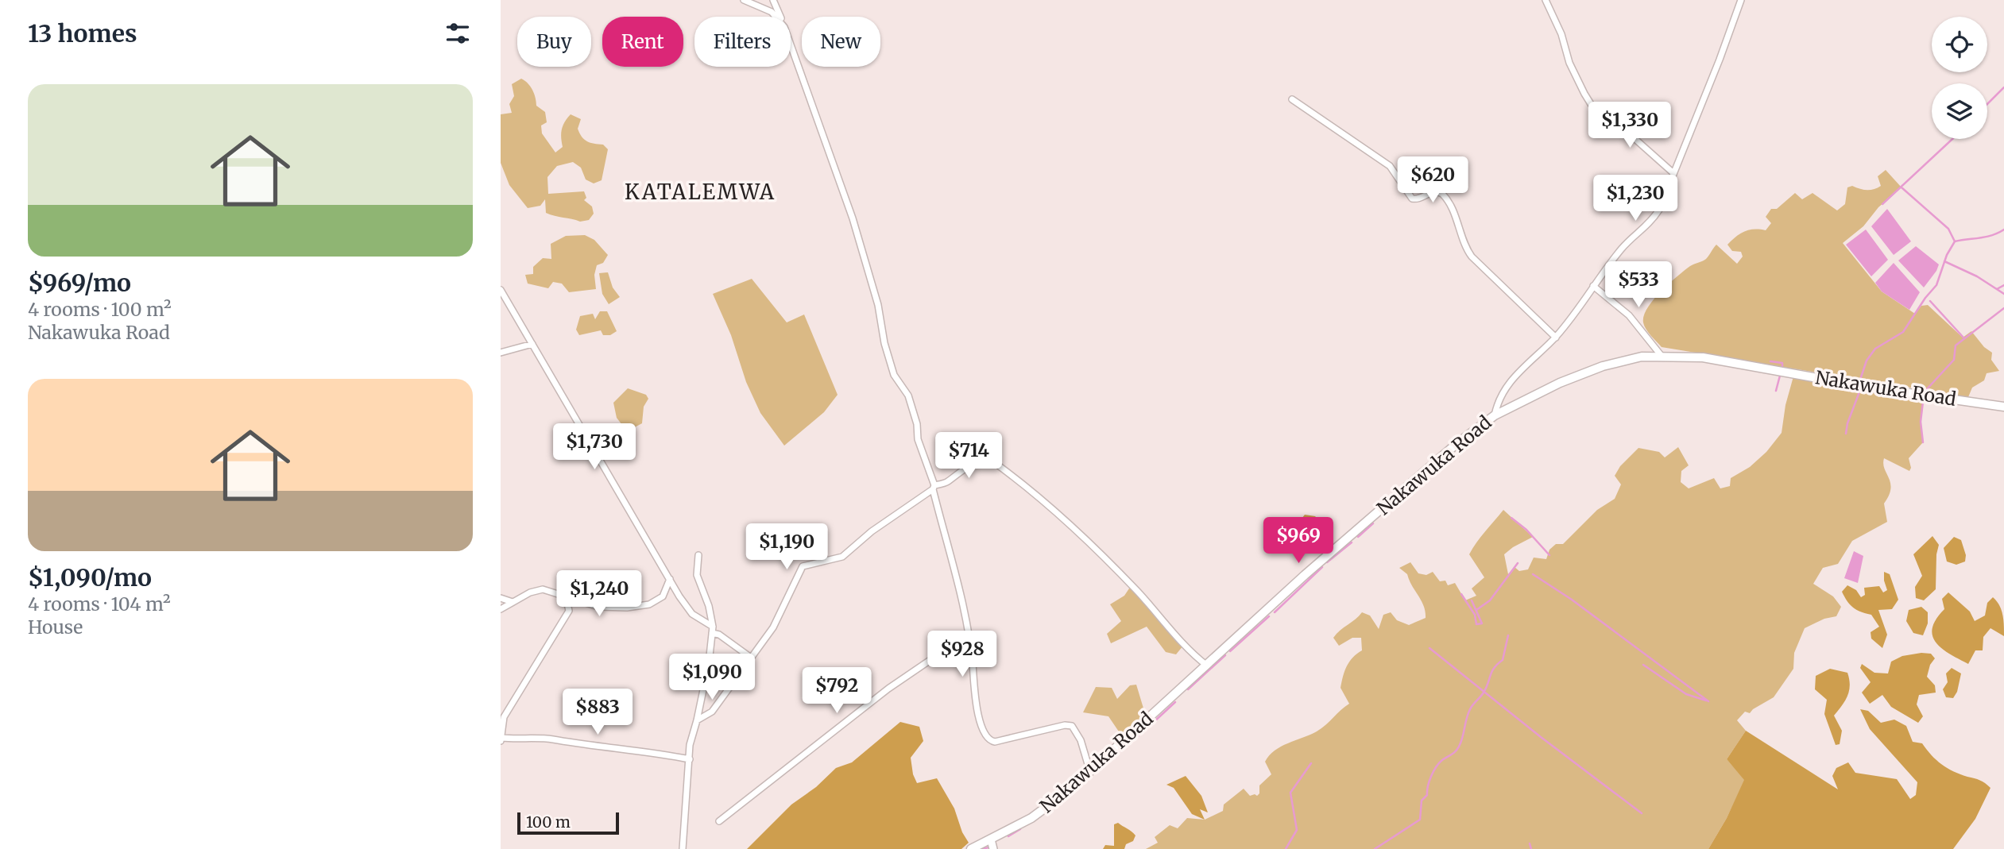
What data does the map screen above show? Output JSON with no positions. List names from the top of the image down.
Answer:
{
  "streets": {
    "main road": ["Nakawuka Road"]
  },
  "districts": ["KATALEMWA"],
  "scale_bar": "100 m",
  "page": {
    "heading": "13 homes",
    "chip": [
      "Buy",
      "Rent",
      "Filters",
      "New"
    ],
    "list": [
      {
        "name": "$969/mo",
        "note": "4 rooms · 100 m² · Nakawuka Road"
      },
      {
        "name": "$1,090/mo",
        "note": "4 rooms · 104 m² · House"
      }
    ],
    "price": [
      "$1,330",
      "$620",
      "$1,230",
      "$533",
      "$1,730",
      "$714",
      "$969",
      "$1,190",
      "$1,240",
      "$928",
      "$1,090",
      "$792",
      "$883"
    ],
    "scale": "100 m"
  }
}
